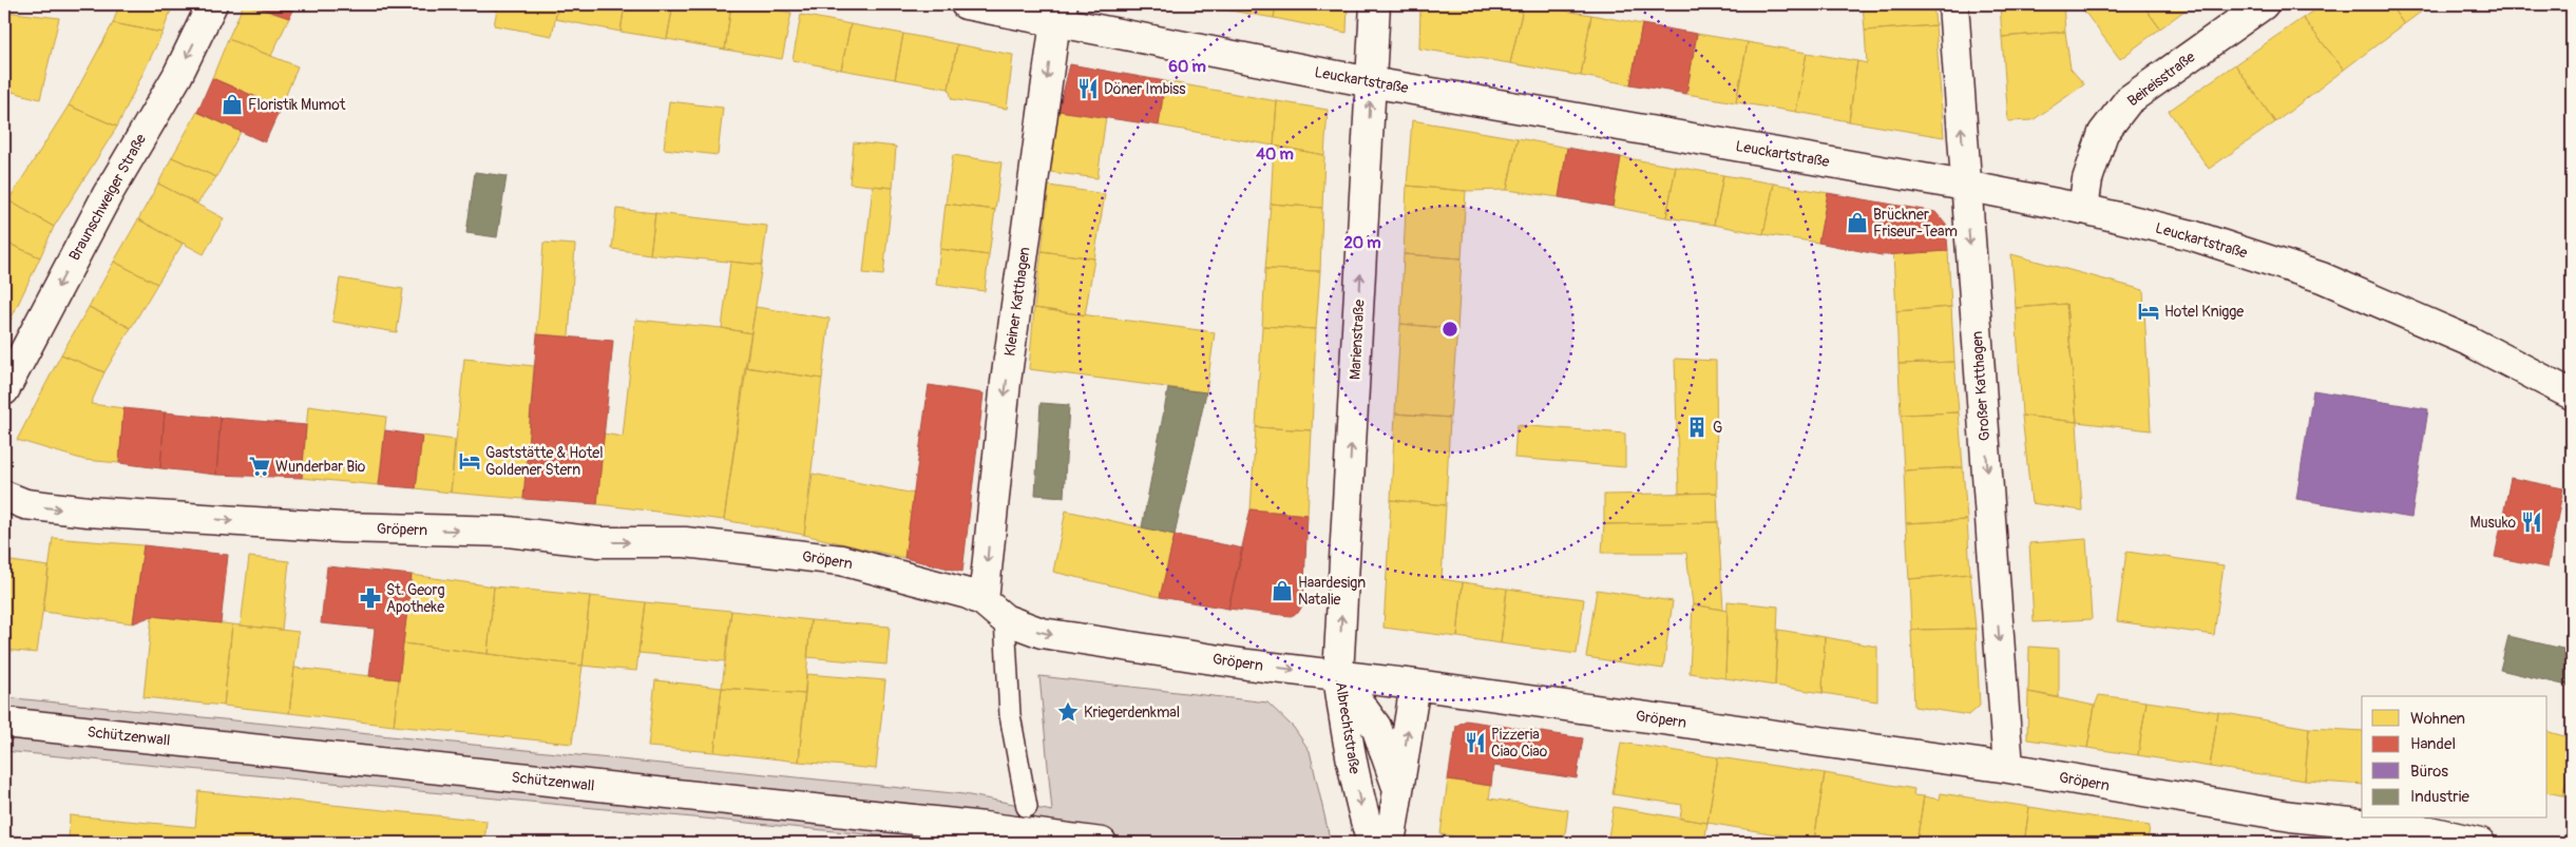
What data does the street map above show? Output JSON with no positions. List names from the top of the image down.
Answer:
{
  "streets": {
    "street": [
      "Beireisstraße",
      "Leuckartstraße",
      "Braunschweiger Straße",
      "Kleiner Katthagen",
      "Marienstraße",
      "Großer Katthagen",
      "Gröpern",
      "Albrechtstraße",
      "Schützenwall"
    ]
  },
  "crossings": [
    ["Beireisstraße", "Leuckartstraße"],
    ["Leuckartstraße", "Kleiner Katthagen"],
    ["Leuckartstraße", "Marienstraße"],
    ["Leuckartstraße", "Großer Katthagen"],
    ["Kleiner Katthagen", "Gröpern"],
    ["Marienstraße", "Gröpern"],
    ["Marienstraße", "Albrechtstraße"],
    ["Großer Katthagen", "Gröpern"],
    ["Gröpern", "Albrechtstraße"]
  ],
  "one_way": [
    "Braunschweiger Straße",
    "Kleiner Katthagen",
    "Marienstraße",
    "Gröpern"
  ],
  "places": {
    "restaurant": ["Döner Imbiss", "Musuko", "Pizzeria Ciao Ciao"],
    "shop": ["Floristik Mumot", "Brückner Friseur-Team", "Haardesign Natalie"],
    "hotel": ["Hotel Knigge", "Gaststätte & Hotel Goldener Stern"],
    "building": ["G"],
    "supermarket": ["Wunderbar Bio"],
    "pharmacy": ["St. Georg Apotheke"],
    "place": ["Kriegerdenkmal"]
  },
  "legend": [
    "Wohnen",
    "Handel",
    "Büros",
    "Industrie"
  ],
  "rings": ["60 m", "40 m", "20 m"]
}
